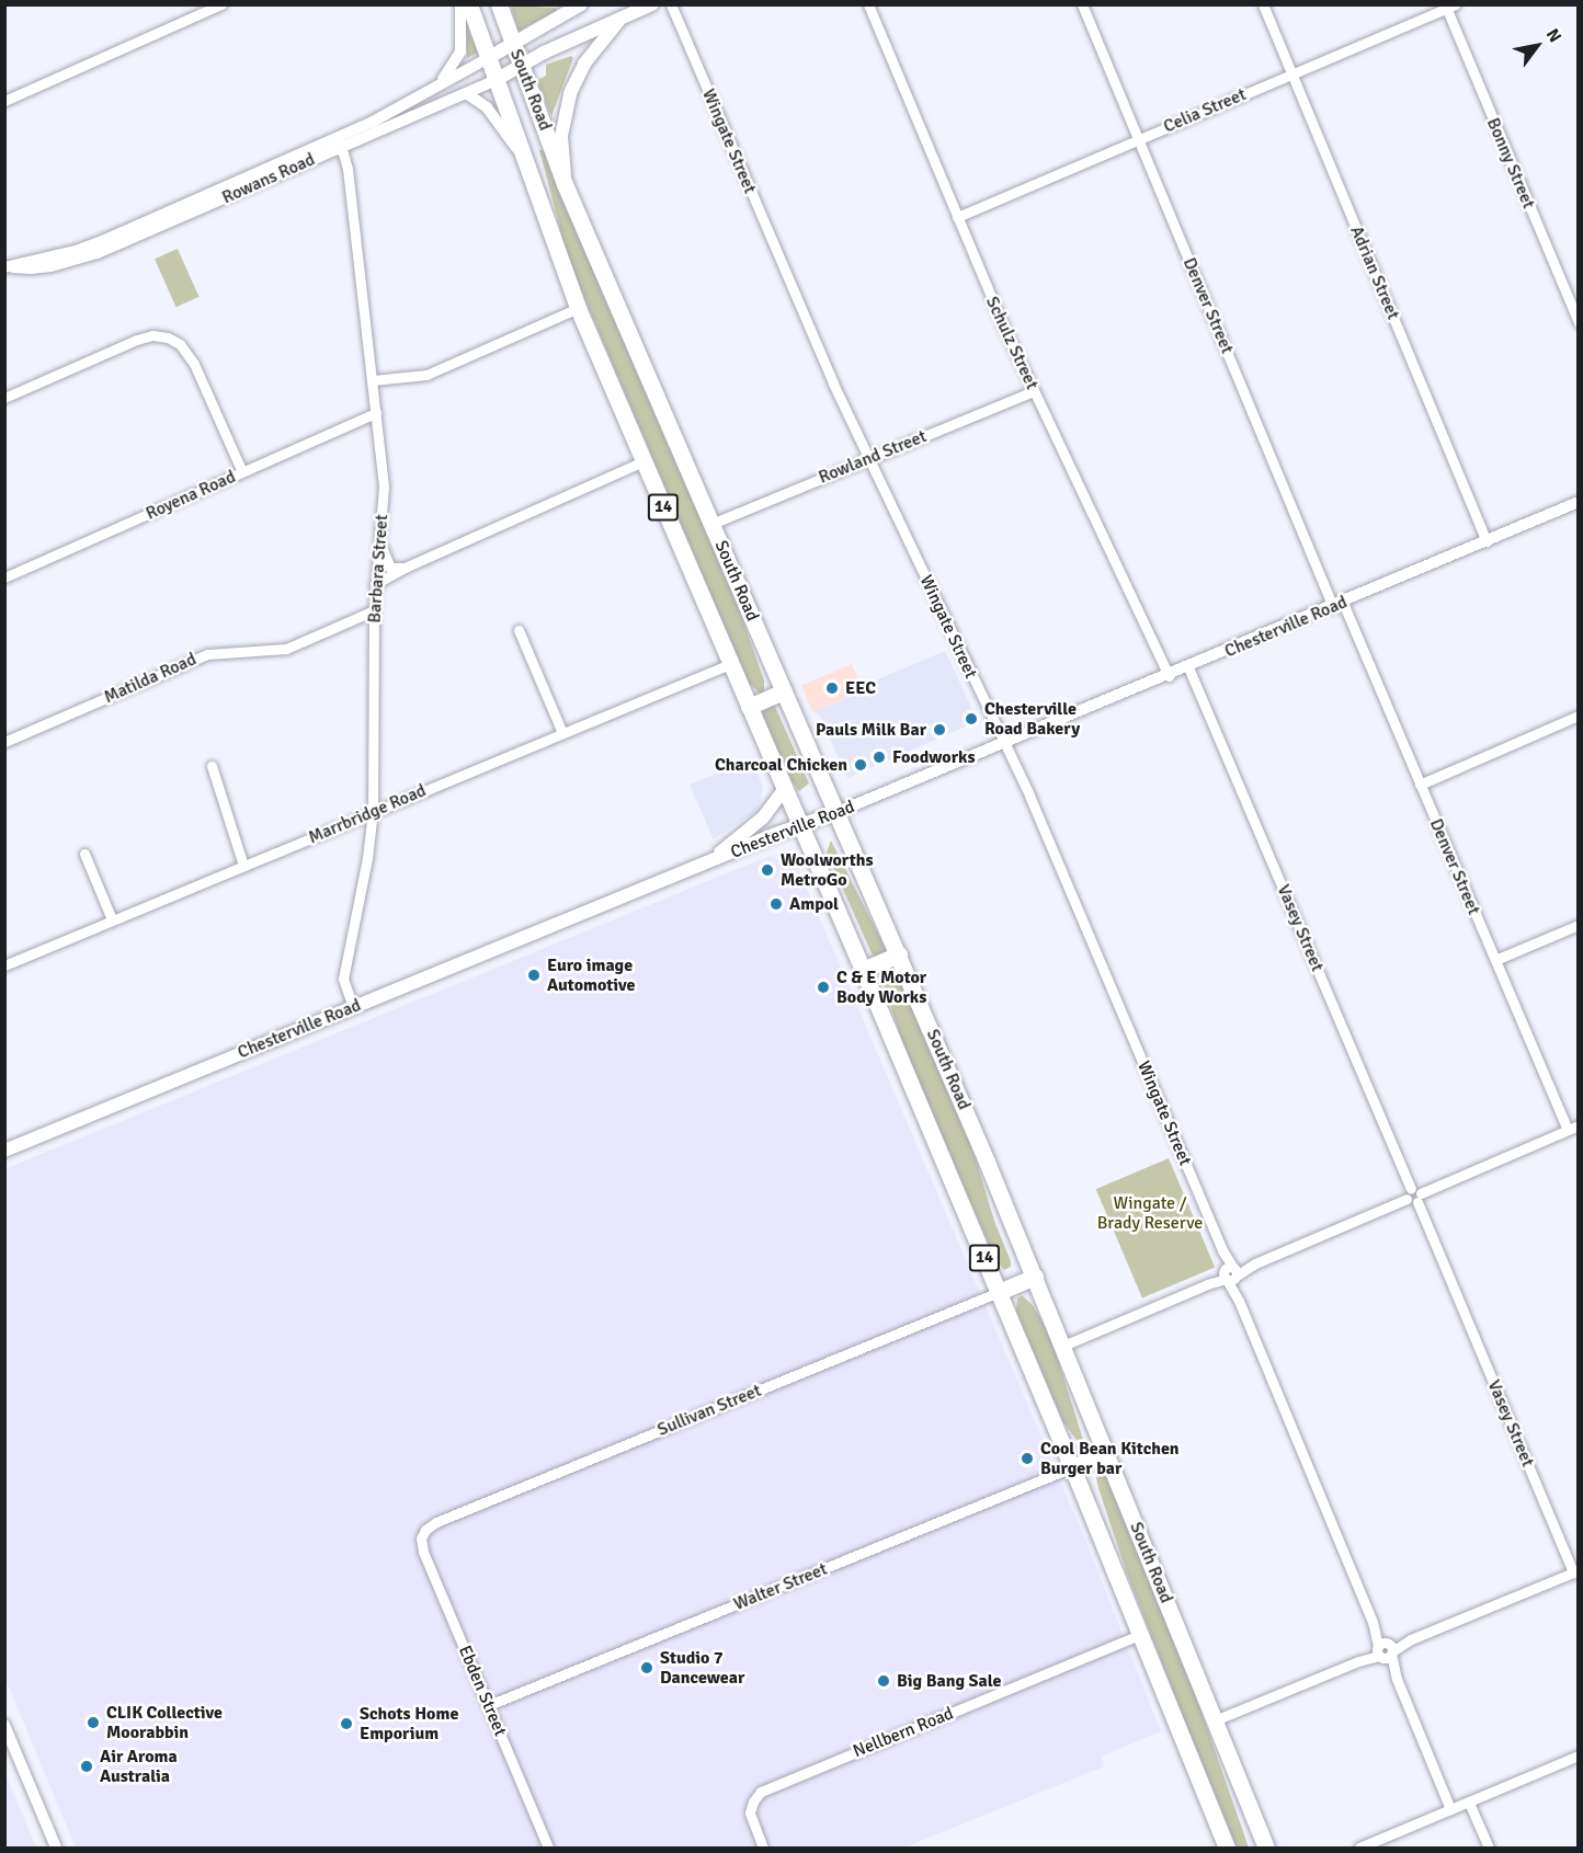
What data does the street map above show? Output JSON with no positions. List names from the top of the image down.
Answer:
{
  "streets": {
    "highway": ["South Road", "14"],
    "main road": ["Rowans Road", "Chesterville Road"],
    "street": [
      "Celia Street",
      "Wingate Street",
      "Bonny Street",
      "Adrian Street",
      "Denver Street",
      "Schulz Street",
      "Rowland Street",
      "Royena Road",
      "Barbara Street",
      "Matilda Road",
      "Marrbridge Road",
      "Vasey Street",
      "Sullivan Street",
      "Walter Street",
      "Ebden Street",
      "Nellbern Road"
    ]
  },
  "crossings": [
    ["South Road", "Rowans Road"],
    ["South Road", "Rowland Street"],
    ["South Road", "Chesterville Road"],
    ["South Road", "Marrbridge Road"],
    ["South Road", "Sullivan Street"],
    ["South Road", "Walter Street"],
    ["South Road", "Nellbern Road"],
    ["Celia Street", "Bonny Street"],
    ["Celia Street", "Adrian Street"],
    ["Celia Street", "Denver Street"],
    ["Celia Street", "Schulz Street"],
    ["Wingate Street", "Rowland Street"],
    ["Wingate Street", "Chesterville Road"],
    ["Rowans Road", "Barbara Street"],
    ["Adrian Street", "Chesterville Road"],
    ["Denver Street", "Chesterville Road"],
    ["Schulz Street", "Rowland Street"],
    ["Schulz Street", "Chesterville Road"],
    ["Royena Road", "Barbara Street"],
    ["Barbara Street", "Chesterville Road"],
    ["Barbara Street", "Matilda Road"],
    ["Barbara Street", "Marrbridge Road"],
    ["Chesterville Road", "Vasey Street"],
    ["Sullivan Street", "Ebden Street"],
    ["Walter Street", "Ebden Street"]
  ],
  "parks": ["Wingate / Brady Reserve"],
  "places": [
    "EEC",
    "Chesterville Road Bakery",
    "Pauls Milk Bar",
    "Foodworks",
    "Charcoal Chicken",
    "Woolworths MetroGo",
    "Ampol",
    "Euro image Automotive",
    "C & E Motor Body Works",
    "Cool Bean Kitchen Burger bar",
    "Studio 7 Dancewear",
    "Big Bang Sale",
    "CLIK Collective Moorabbin",
    "Schots Home Emporium",
    "Air Aroma Australia"
  ],
  "north": "top right"
}
